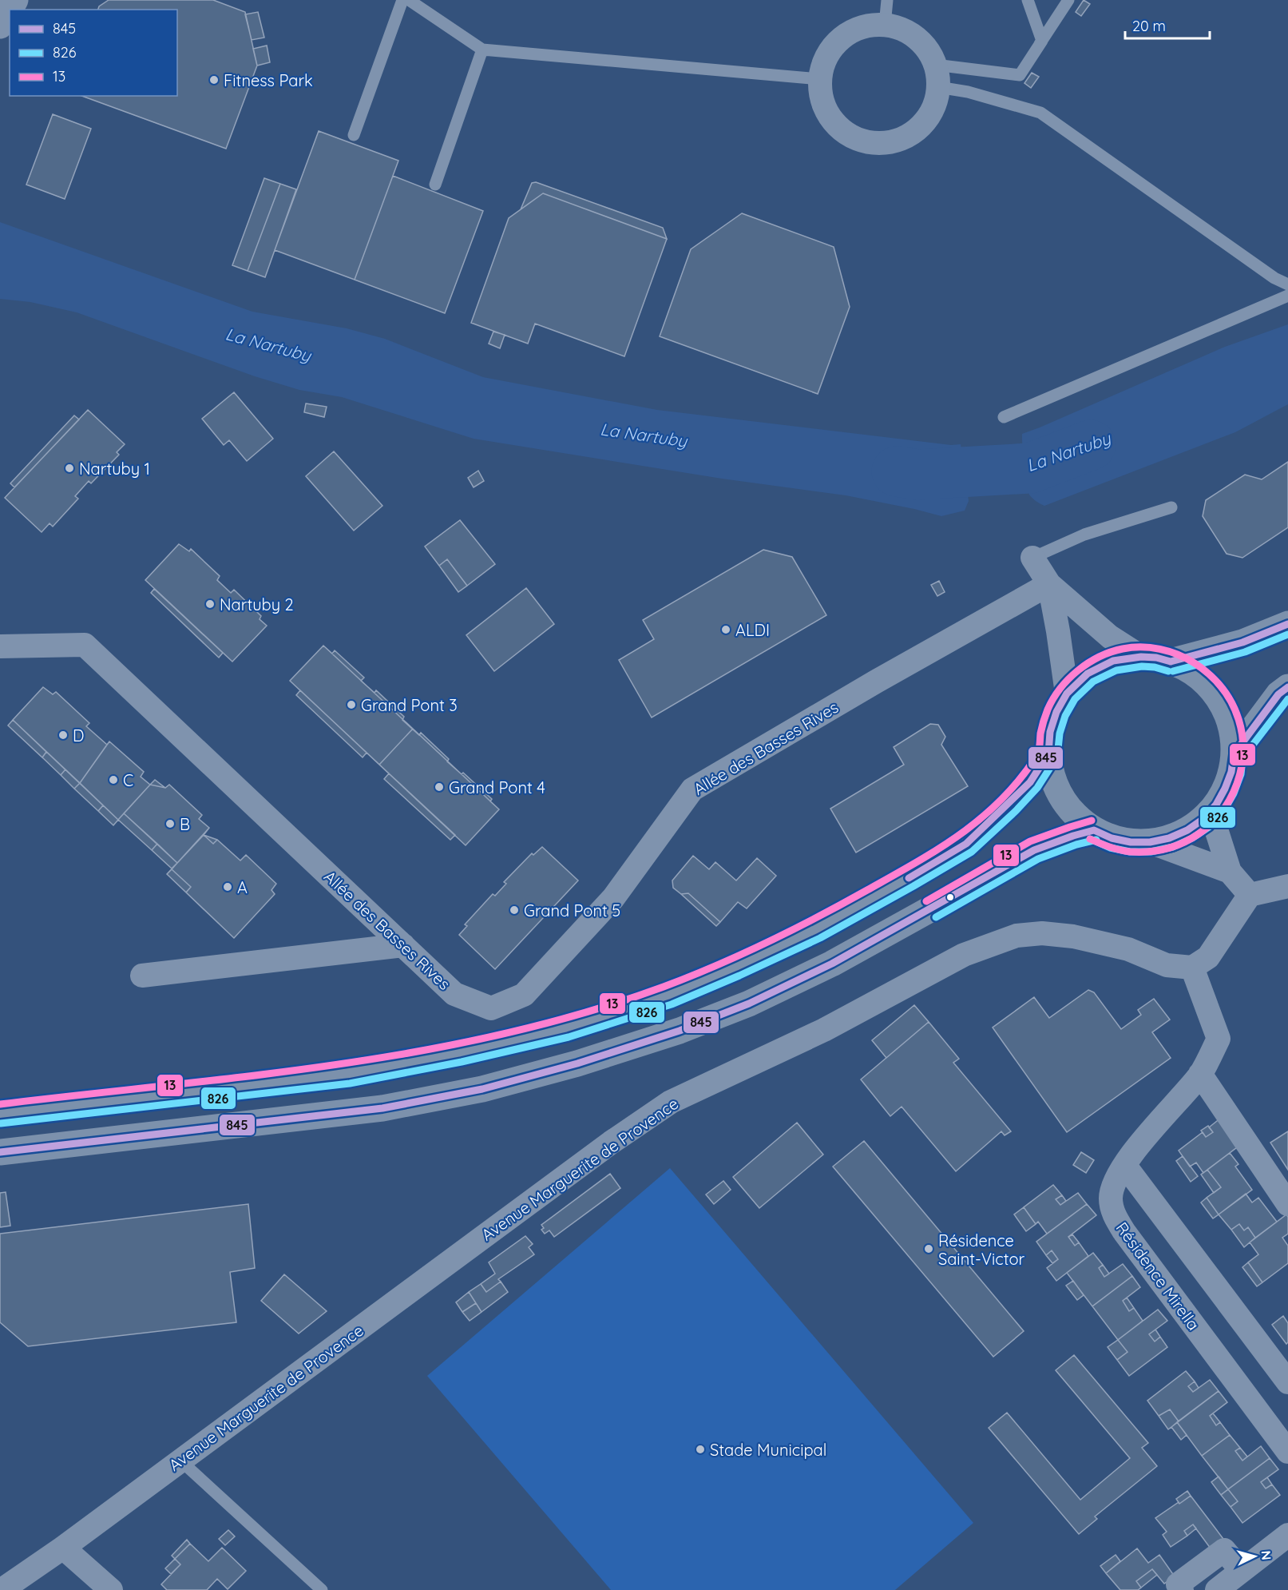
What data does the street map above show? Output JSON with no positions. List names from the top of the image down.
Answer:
{
  "streets": {
    "street": ["Allée des Basses Rives", "Avenue Marguerite de Provence", "Résidence Mirella"]
  },
  "crossings": [
    ["Avenue Marguerite de Provence", "Résidence Mirella"]
  ],
  "water": ["La Nartuby"],
  "places": [
    "Fitness Park",
    "Nartuby 1",
    "Nartuby 2",
    "ALDI",
    "Grand Pont 3",
    "D",
    "C",
    "Grand Pont 4",
    "B",
    "A",
    "Grand Pont 5",
    "Résidence Saint-Victor",
    "Stade Municipal"
  ],
  "lines": ["transit line 845", "transit line 826", "transit line 13"],
  "legend": ["845", "826", "13"],
  "scale_bar": "20 m",
  "north": "right"
}
